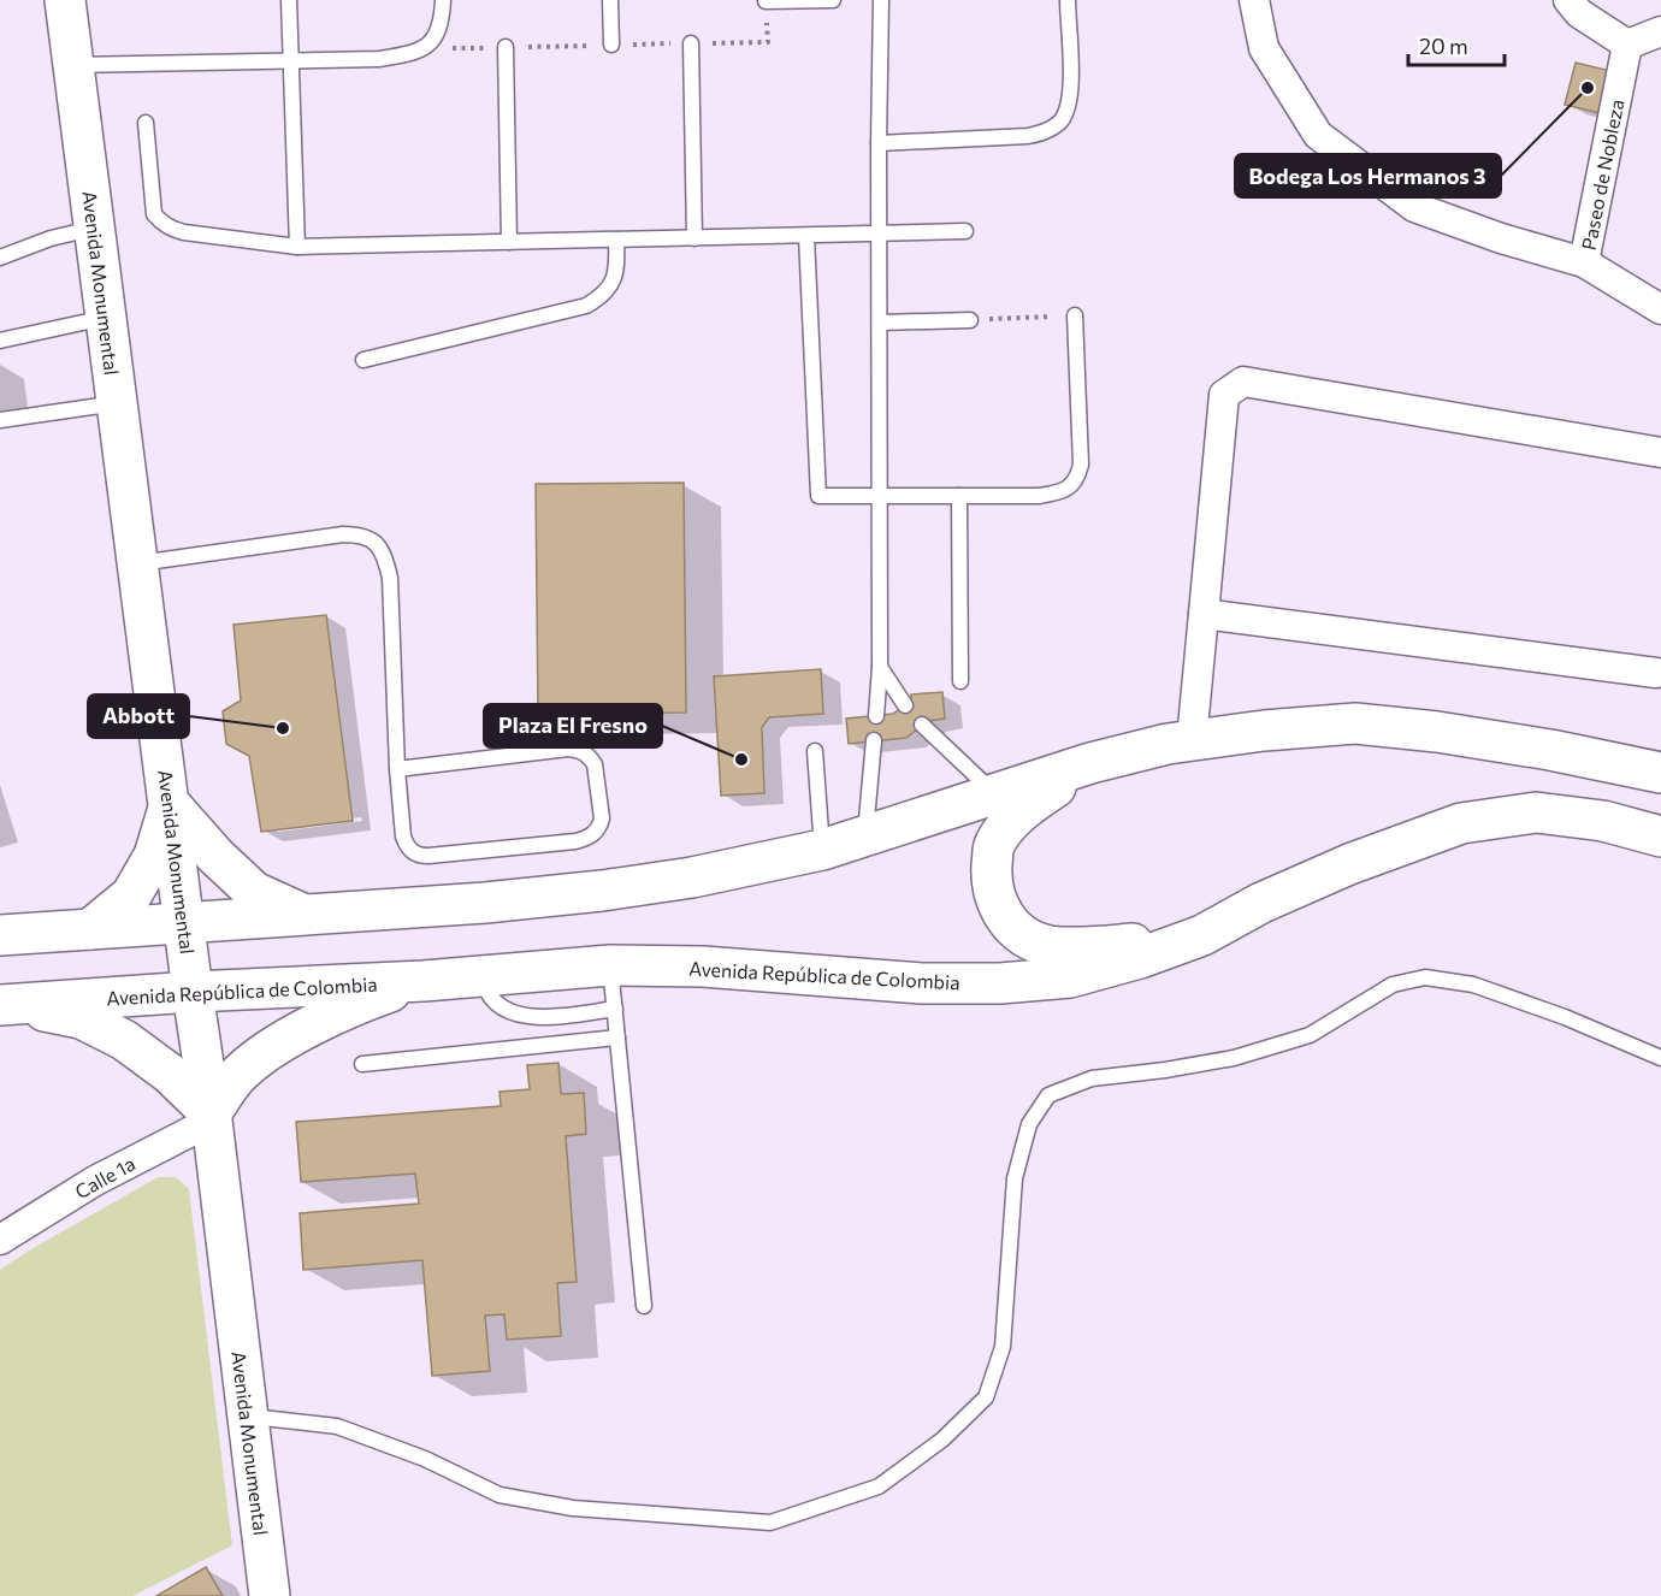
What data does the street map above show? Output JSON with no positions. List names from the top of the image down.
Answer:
{
  "streets": {
    "main road": ["Avenida Monumental", "Avenida República de Colombia"],
    "street": ["Paseo de Nobleza", "Calle 1a"]
  },
  "crossings": [
    ["Avenida Monumental", "Avenida República de Colombia"],
    ["Avenida Monumental", "Calle 1a"]
  ],
  "places": ["Bodega Los Hermanos 3", "Abbott", "Plaza El Fresno"],
  "scale_bar": "20 m"
}
